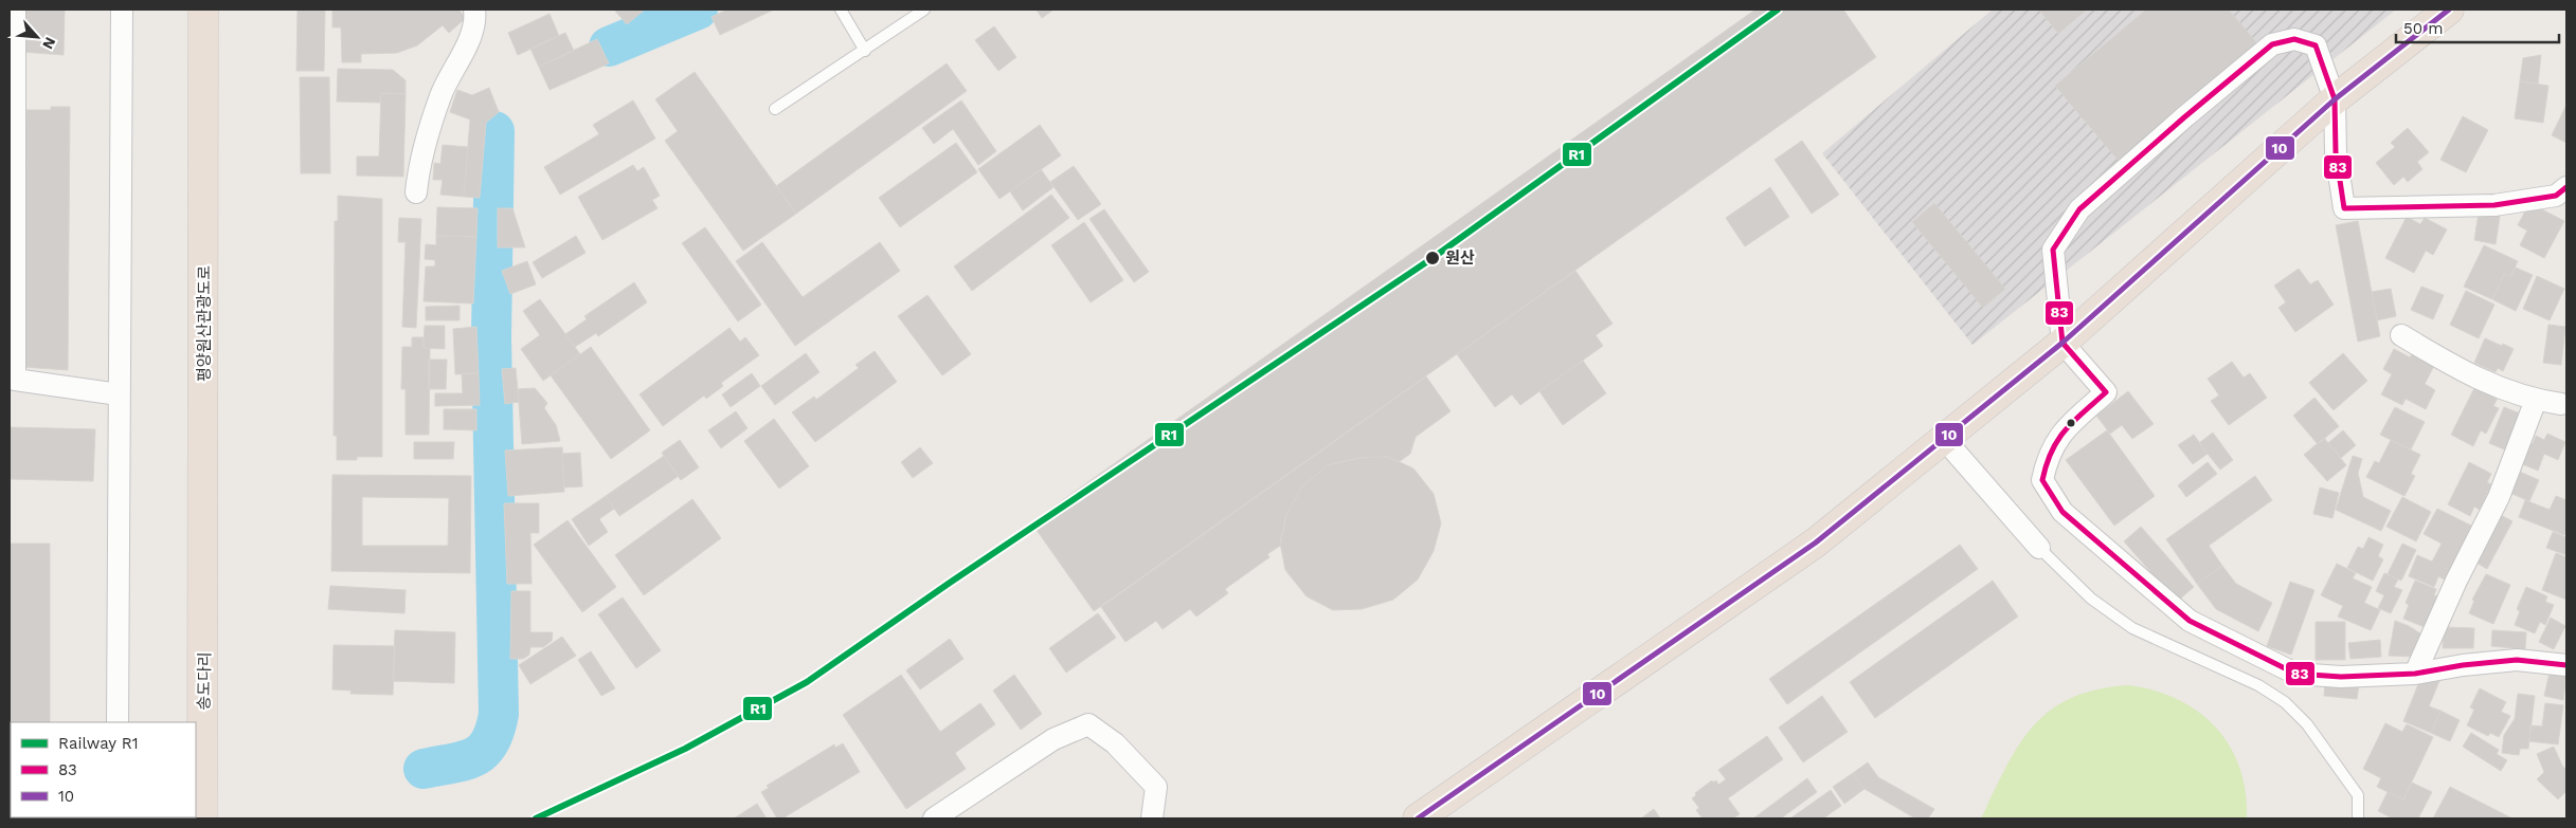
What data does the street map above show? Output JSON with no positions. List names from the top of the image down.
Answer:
{
  "streets": {
    "highway": ["평양원산관광도로", "송도다리"]
  },
  "crossings": [
    ["평양원산관광도로", "송도다리"]
  ],
  "places": ["원산"],
  "lines": ["rail line R1", "transit line 10", "transit line 83"],
  "legend": ["Railway R1", "83", "10"],
  "scale_bar": "50 m",
  "north": "bottom right"
}
